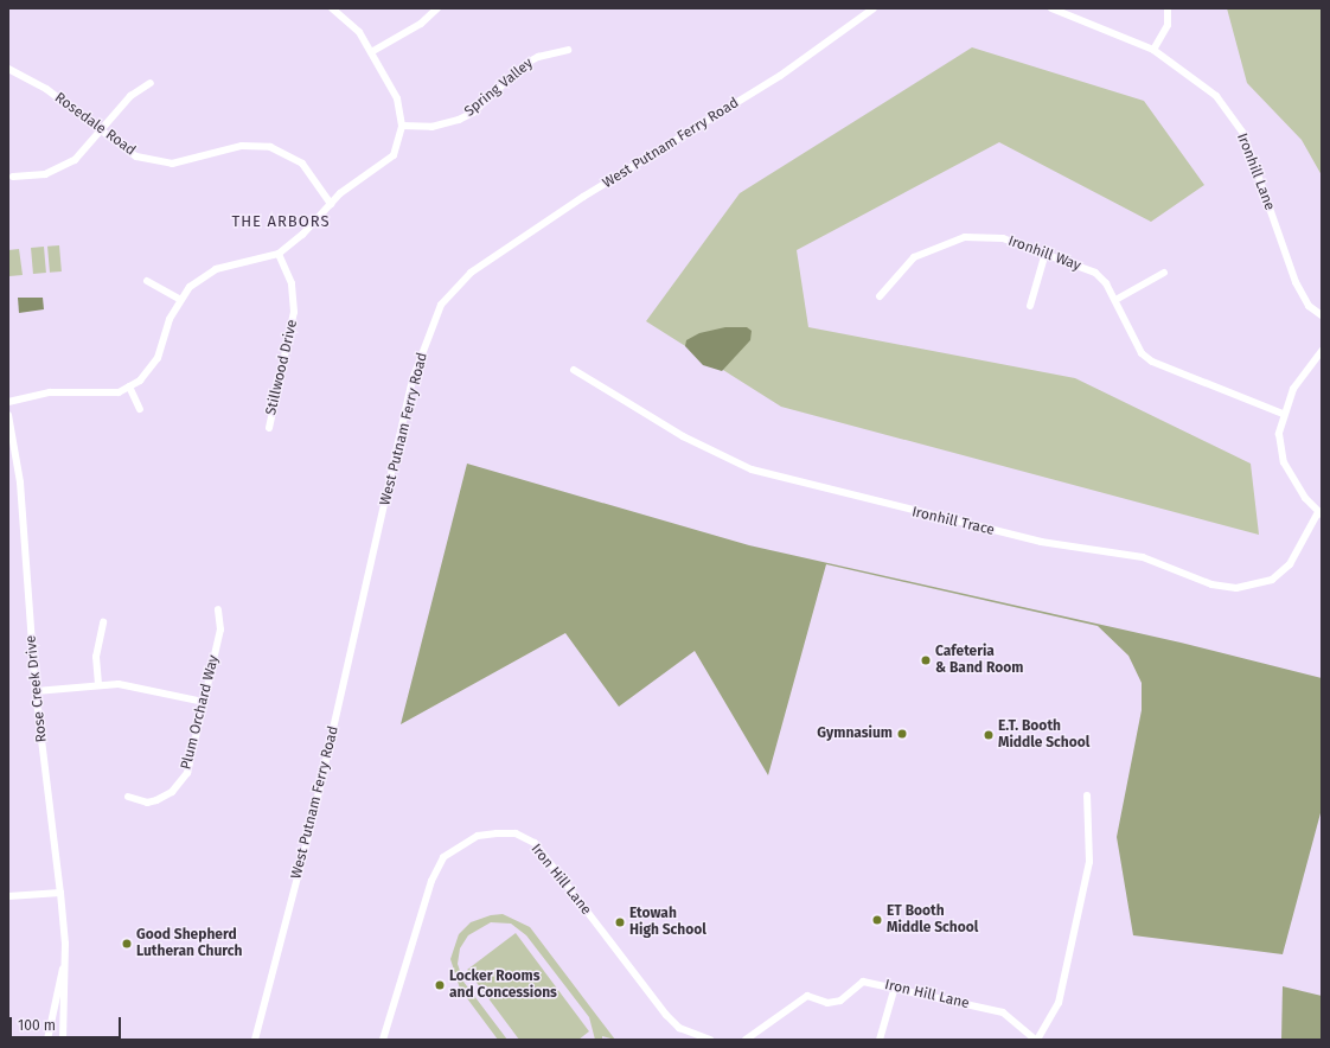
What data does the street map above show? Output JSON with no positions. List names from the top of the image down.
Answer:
{
  "streets": {
    "street": [
      "Spring Valley",
      "Rosedale Road",
      "West Putnam Ferry Road",
      "Ironhill Lane",
      "Ironhill Way",
      "Stillwood Drive",
      "Ironhill Trace",
      "Rose Creek Drive",
      "Plum Orchard Way",
      "Iron Hill Lane"
    ]
  },
  "districts": ["THE ARBORS"],
  "places": [
    "Cafeteria & Band Room",
    "Gymnasium",
    "E.T. Booth Middle School",
    "ET Booth Middle School",
    "Etowah High School",
    "Good Shepherd Lutheran Church",
    "Locker Rooms and Concessions"
  ],
  "scale_bar": "100 m"
}
